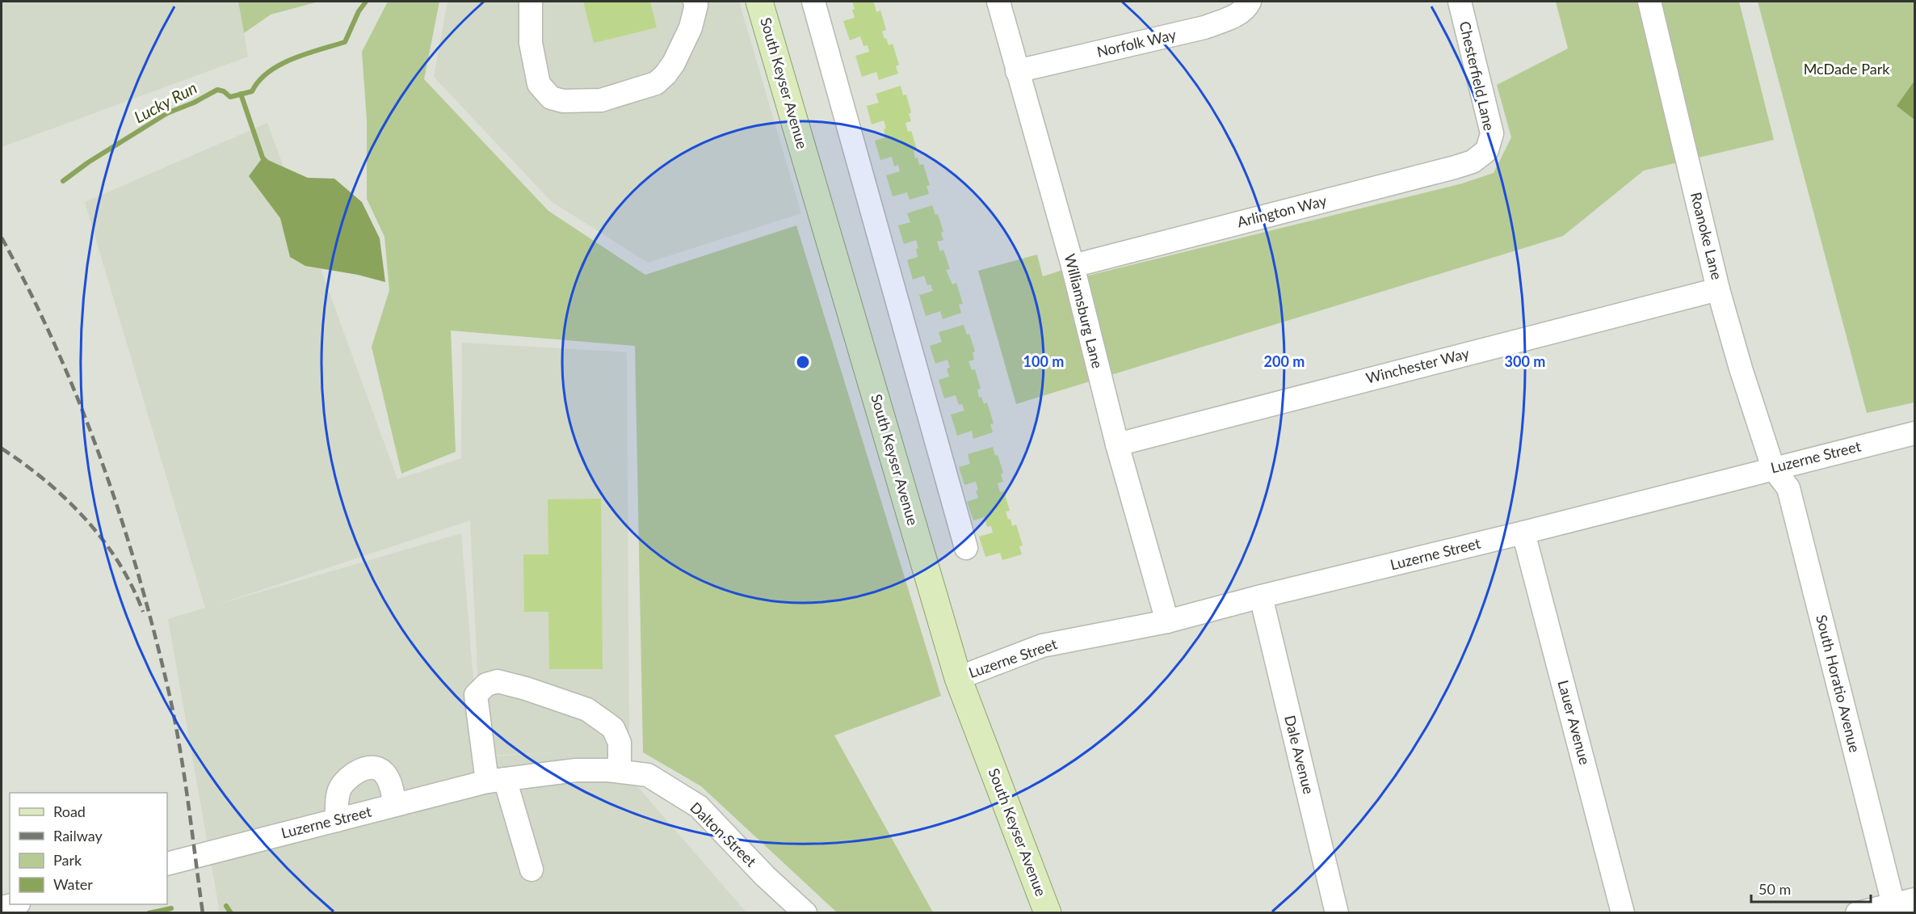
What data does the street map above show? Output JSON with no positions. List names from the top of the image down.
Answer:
{
  "streets": {
    "main road": ["South Keyser Avenue"],
    "street": [
      "Norfolk Way",
      "Chesterfield Lane",
      "Arlington Way",
      "Roanoke Lane",
      "Williamsburg Lane",
      "Winchester Way",
      "Luzerne Street",
      "South Horatio Avenue",
      "Lauer Avenue",
      "Dale Avenue",
      "Dalton Street"
    ]
  },
  "crossings": [
    ["Norfolk Way", "Williamsburg Lane"],
    ["Chesterfield Lane", "Arlington Way"],
    ["South Keyser Avenue", "Luzerne Street"],
    ["Arlington Way", "Williamsburg Lane"],
    ["Roanoke Lane", "Winchester Way"],
    ["Roanoke Lane", "Luzerne Street"],
    ["Roanoke Lane", "South Horatio Avenue"],
    ["Williamsburg Lane", "Winchester Way"],
    ["Williamsburg Lane", "Luzerne Street"],
    ["Luzerne Street", "South Horatio Avenue"],
    ["Luzerne Street", "Lauer Avenue"],
    ["Luzerne Street", "Dale Avenue"],
    ["Luzerne Street", "Dalton Street"]
  ],
  "water": ["Lucky Run"],
  "parks": ["McDade Park"],
  "legend": [
    "Road",
    "Railway",
    "Park",
    "Water"
  ],
  "scale_bar": "50 m",
  "rings": ["100 m", "200 m", "300 m"]
}
